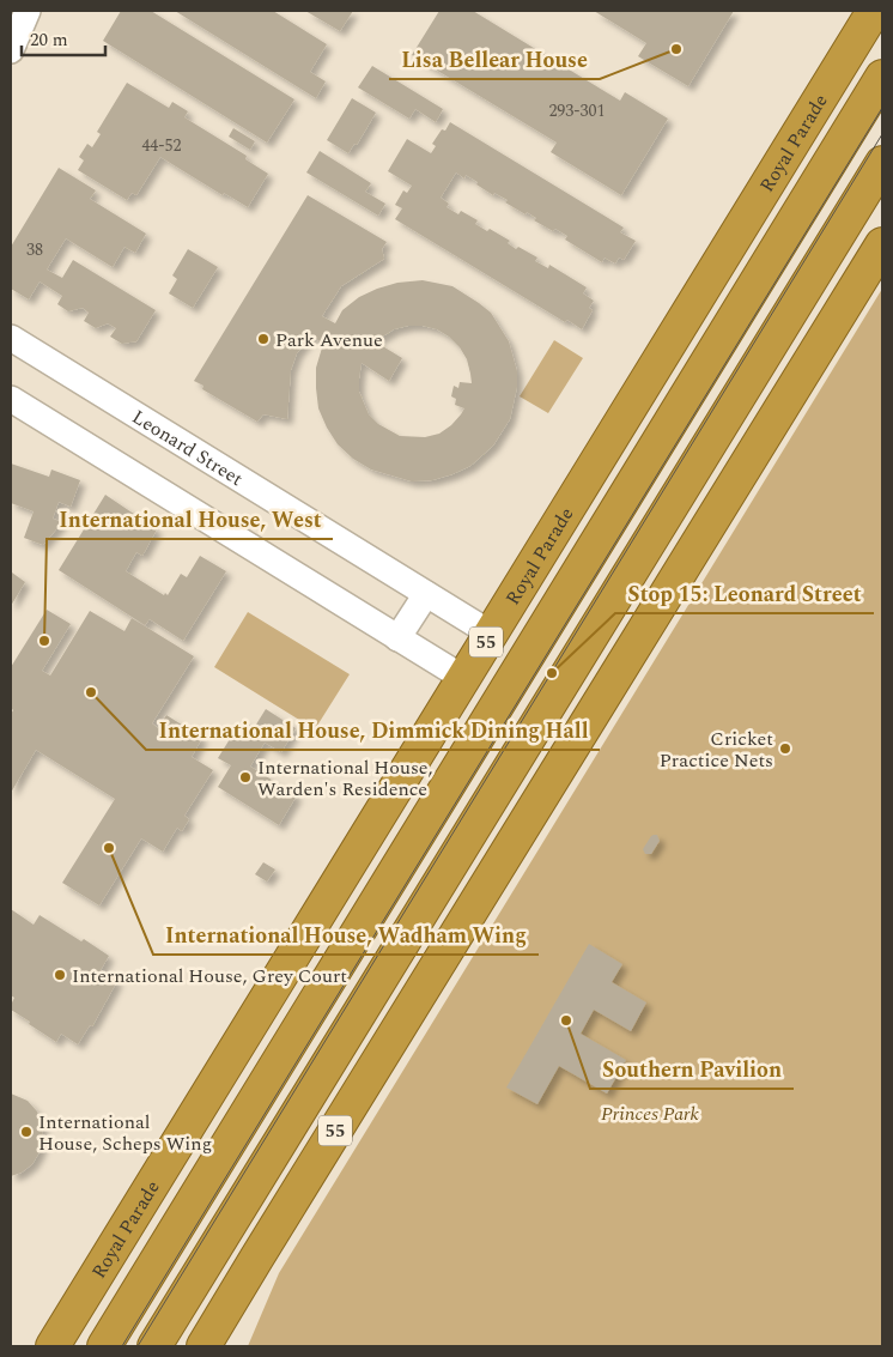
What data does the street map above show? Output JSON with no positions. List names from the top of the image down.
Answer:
{
  "streets": {
    "highway": ["Royal Parade", "55"],
    "street": ["Leonard Street"]
  },
  "crossings": [
    ["Royal Parade", "Leonard Street"]
  ],
  "parks": ["Princes Park"],
  "places": [
    "Lisa Bellear House",
    "Park Avenue",
    "International House, West",
    "Stop 15: Leonard Street",
    "International House, Dimmick Dining Hall",
    "Cricket Practice Nets",
    "International House, Warden's Residence",
    "International House, Wadham Wing",
    "International House, Grey Court",
    "Southern Pavilion",
    "International House, Scheps Wing"
  ],
  "house_numbers": ["293-301", "44-52", "38"],
  "scale_bar": "20 m"
}
